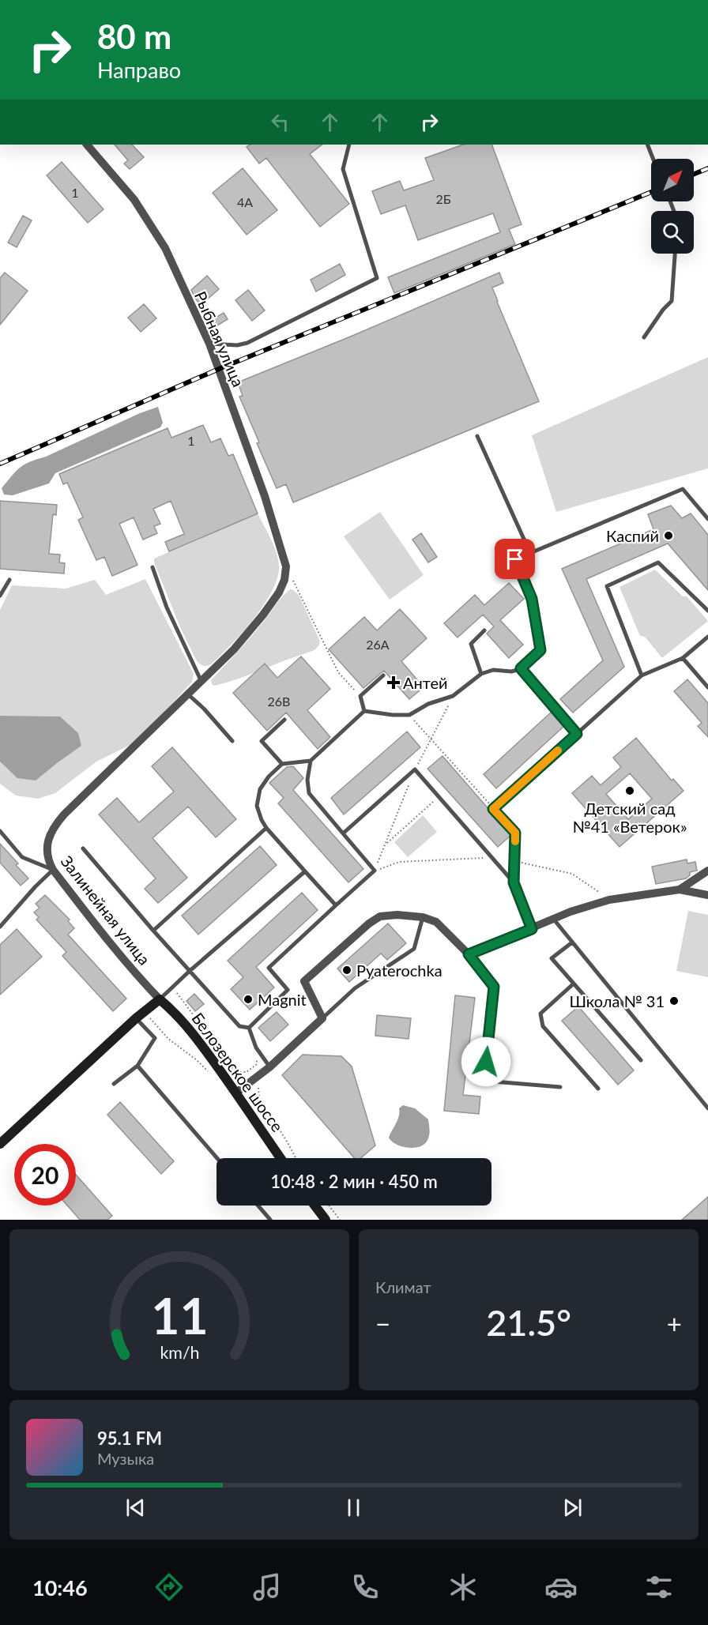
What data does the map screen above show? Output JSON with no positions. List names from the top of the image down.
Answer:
{
  "streets": {
    "main road": ["Белозерское шоссе"],
    "street": ["Рыбная улица", "Залинейная улица"]
  },
  "crossings": [
    ["Рыбная улица", "Залинейная улица"],
    ["Залинейная улица", "Белозерское шоссе"]
  ],
  "places": {
    "other": [
      "Каспий",
      "Детский сад №41 «Ветерок»",
      "Pyaterochka",
      "Magnit",
      "Школа № 31"
    ],
    "health": ["Антей"]
  },
  "house_numbers": [
    "1",
    "2Б",
    "4А",
    "1",
    "26А",
    "26В"
  ],
  "north": "top right",
  "page": {
    "turn": ["80 m", "Направо"],
    "limit": "20",
    "trip": "10:48 · 2 мин · 450 m",
    "tile": "Климат",
    "heat": ["−", "21.5°", "+"],
    "song": ["95.1 FM", "Музыка"],
    "tabs": "10:46",
    "gauge": ["11", "km/h"]
  }
}
